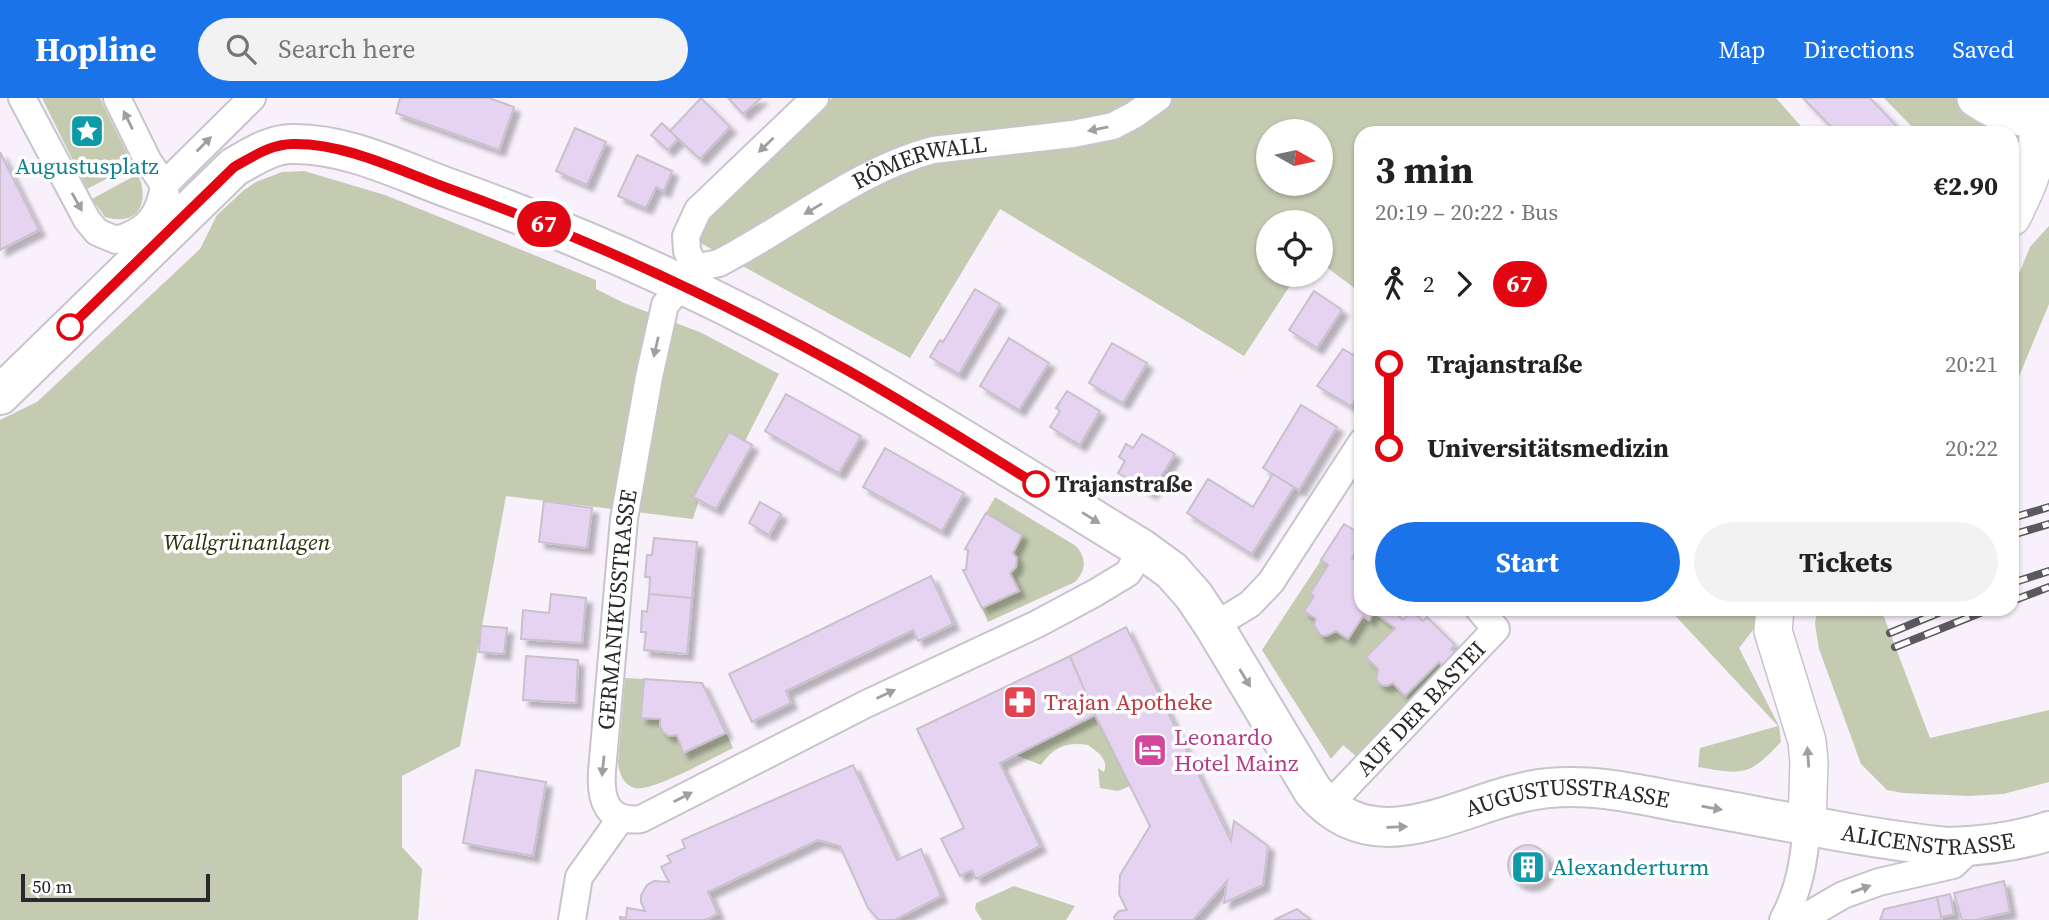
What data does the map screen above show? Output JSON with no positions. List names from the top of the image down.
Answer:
{
  "streets": {
    "main road": ["AUGUSTUSSTRASSE", "ALICENSTRASSE"],
    "street": ["RÖMERWALL", "GERMANIKUSSTRASSE", "AUF DER BASTEI"]
  },
  "crossings": [
    ["RÖMERWALL", "GERMANIKUSSTRASSE"],
    ["RÖMERWALL", "AUGUSTUSSTRASSE"],
    ["GERMANIKUSSTRASSE", "AUGUSTUSSTRASSE"],
    ["AUF DER BASTEI", "AUGUSTUSSTRASSE"],
    ["AUGUSTUSSTRASSE", "ALICENSTRASSE"]
  ],
  "one_way": ["RÖMERWALL", "GERMANIKUSSTRASSE", "AUGUSTUSSTRASSE"],
  "parks": ["Wallgrünanlagen"],
  "places": {
    "place": ["Augustusplatz"],
    "other": ["Trajanstraße"],
    "pharmacy": ["Trajan Apotheke"],
    "hotel": ["Leonardo Hotel Mainz"],
    "building": ["Alexanderturm"]
  },
  "lines": ["bus line 67"],
  "scale_bar": "50 m",
  "north": "right",
  "page": {
    "header": "Hopline",
    "search": "Search here",
    "nav": ["Map", "Directions", "Saved"],
    "on_map": "67",
    "heading": ["3 min", "20:19 – 20:22 · Bus", "€2.90"],
    "legs": ["2", "67"],
    "list": [
      {
        "name": "Trajanstraße",
        "value": "20:21"
      },
      {
        "name": "Universitätsmedizin",
        "value": "20:22"
      }
    ],
    "buttons": ["Start", "Tickets"],
    "scale": "50 m"
  }
}
